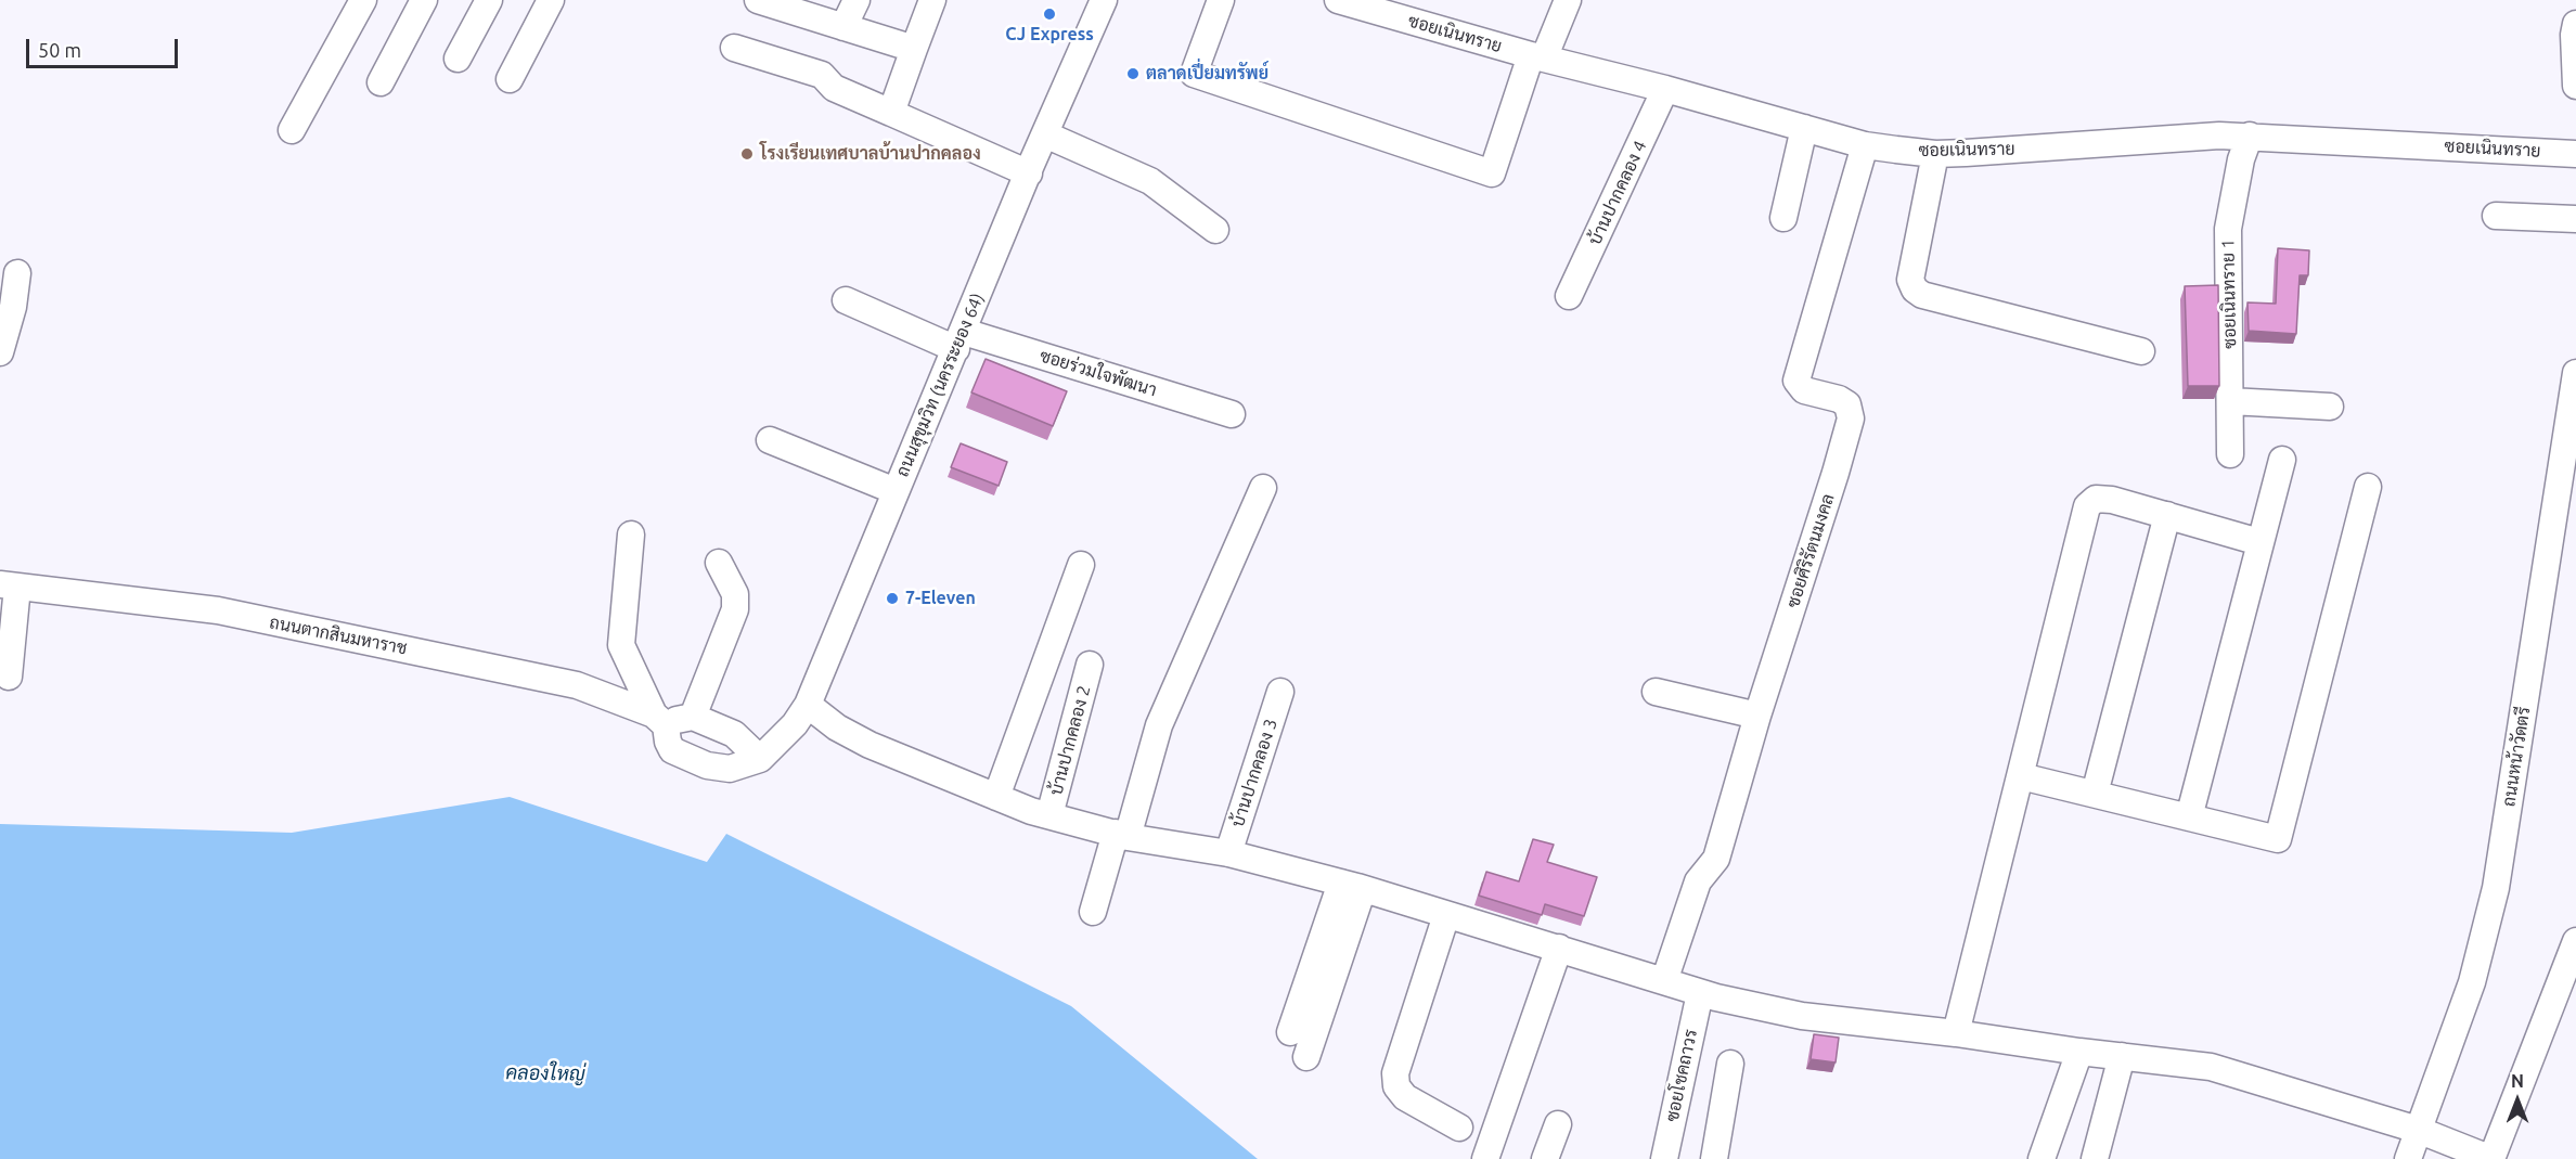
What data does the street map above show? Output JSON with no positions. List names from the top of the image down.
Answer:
{
  "streets": {
    "street": [
      "ซอยเนินทราย",
      "บ้านปากคลอง 4",
      "ซอยเนินทราย 1",
      "ซอยร่วมใจพัฒนา",
      "ถนนสุขุมวิท (นครระยอง 64)",
      "ซอยศิริรัตนมงคล",
      "ถนนตากสินมหาราช",
      "บ้านปากคลอง 2",
      "ถนนหน้าวัดตรี",
      "บ้านปากคลอง 3",
      "ซอยโชคถาวร"
    ]
  },
  "crossings": [
    ["ซอยเนินทราย", "บ้านปากคลอง 4"],
    ["ซอยเนินทราย", "ซอยเนินทราย 1"],
    ["ซอยเนินทราย", "ซอยศิริรัตนมงคล"],
    ["ซอยร่วมใจพัฒนา", "ถนนสุขุมวิท (นครระยอง 64)"]
  ],
  "water": ["คลองใหญ่"],
  "places": [
    "CJ Express",
    "ตลาดเปี่ยมทรัพย์",
    "โรงเรียนเทศบาลบ้านปากคลอง",
    "7-Eleven"
  ],
  "scale_bar": "50 m",
  "north": "top"
}
